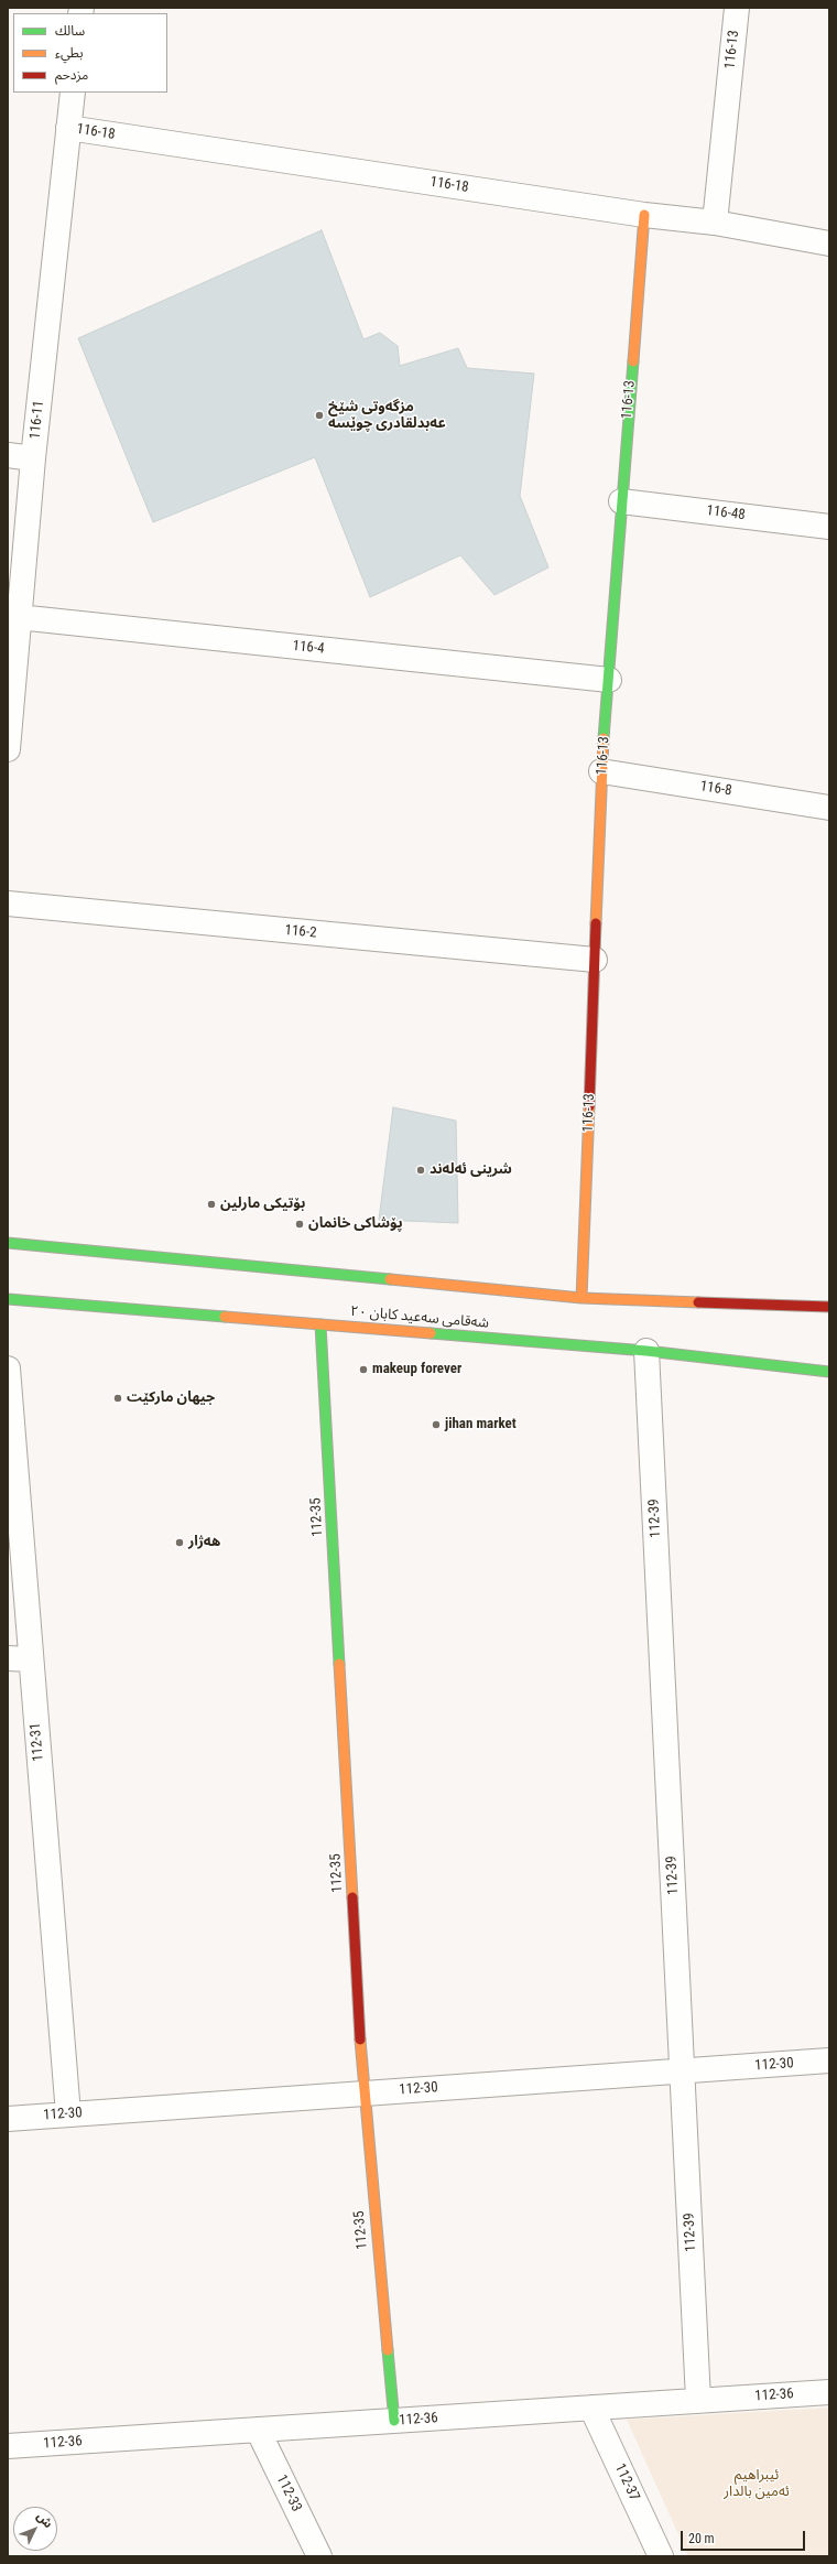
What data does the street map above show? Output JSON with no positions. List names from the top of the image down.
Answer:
{
  "streets": {
    "street": [
      "116-13",
      "116-18",
      "116-11",
      "116-48",
      "116-4",
      "116-8",
      "116-2",
      "شەقامی سەعید کابان ٢٠",
      "112-35",
      "112-39",
      "112-31",
      "112-30",
      "112-36",
      "112-37",
      "112-33"
    ]
  },
  "crossings": [
    ["116-13", "116-18"],
    ["116-13", "116-48"],
    ["116-13", "116-4"],
    ["116-13", "116-8"],
    ["116-13", "116-2"],
    ["116-18", "116-11"],
    ["116-11", "116-4"],
    ["شەقامی سەعید کابان ٢٠", "112-35"],
    ["شەقامی سەعید کابان ٢٠", "112-39"],
    ["112-35", "112-30"],
    ["112-35", "112-36"],
    ["112-39", "112-30"],
    ["112-39", "112-36"],
    ["112-31", "112-30"],
    ["112-36", "112-37"],
    ["112-36", "112-33"]
  ],
  "parks": ["ئیبراهیم ئەمین بالدار"],
  "places": [
    "مزگەوتی شێخ عەبدلقادری چوێسە",
    "شرینی ئەلەند",
    "بۆتیکی مارلین",
    "پۆشاکی خانمان",
    "makeup forever",
    "جیهان مارکێت",
    "jihan market",
    "هەژار"
  ],
  "legend": ["سالك", "بطيء", "مزدحم"],
  "scale_bar": "20 m",
  "north": "top right"
}
